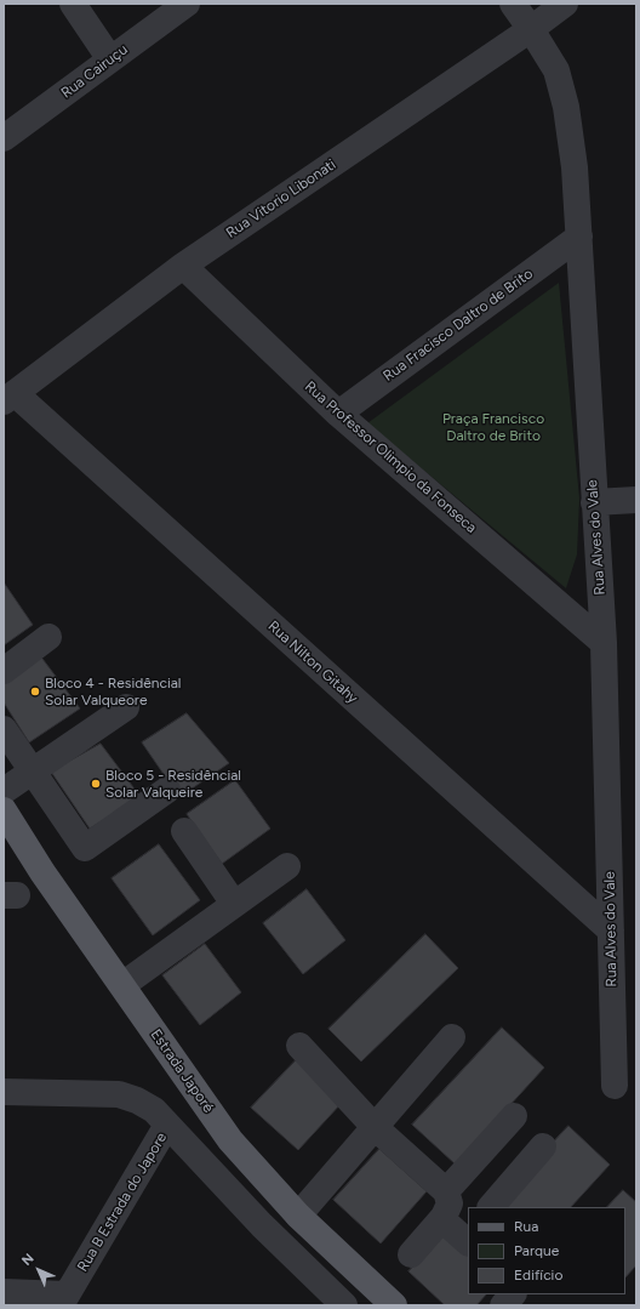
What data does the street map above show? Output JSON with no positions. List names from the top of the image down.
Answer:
{
  "streets": {
    "main road": ["Estrada Japoré"],
    "street": [
      "Rua Cairuçu",
      "Rua Vitorio Libonati",
      "Rua Fracisco Daltro de Brito",
      "Rua Professor Olimpio da Fonseca",
      "Rua Alves do Vale",
      "Rua Nilton Gitahy",
      "Rua B Estrada do Japore"
    ]
  },
  "crossings": [
    ["Rua Vitorio Libonati", "Rua Professor Olimpio da Fonseca"],
    ["Rua Vitorio Libonati", "Rua Alves do Vale"],
    ["Rua Vitorio Libonati", "Rua Nilton Gitahy"],
    ["Rua Fracisco Daltro de Brito", "Rua Professor Olimpio da Fonseca"],
    ["Rua Fracisco Daltro de Brito", "Rua Alves do Vale"],
    ["Rua Professor Olimpio da Fonseca", "Rua Alves do Vale"],
    ["Rua Alves do Vale", "Rua Nilton Gitahy"]
  ],
  "parks": ["Praça Francisco Daltro de Brito"],
  "places": ["Bloco 4 - Residêncial Solar Valqueore", "Bloco 5 - Residêncial Solar Valqueire"],
  "legend": ["Rua", "Parque", "Edifício"],
  "north": "top left"
}
